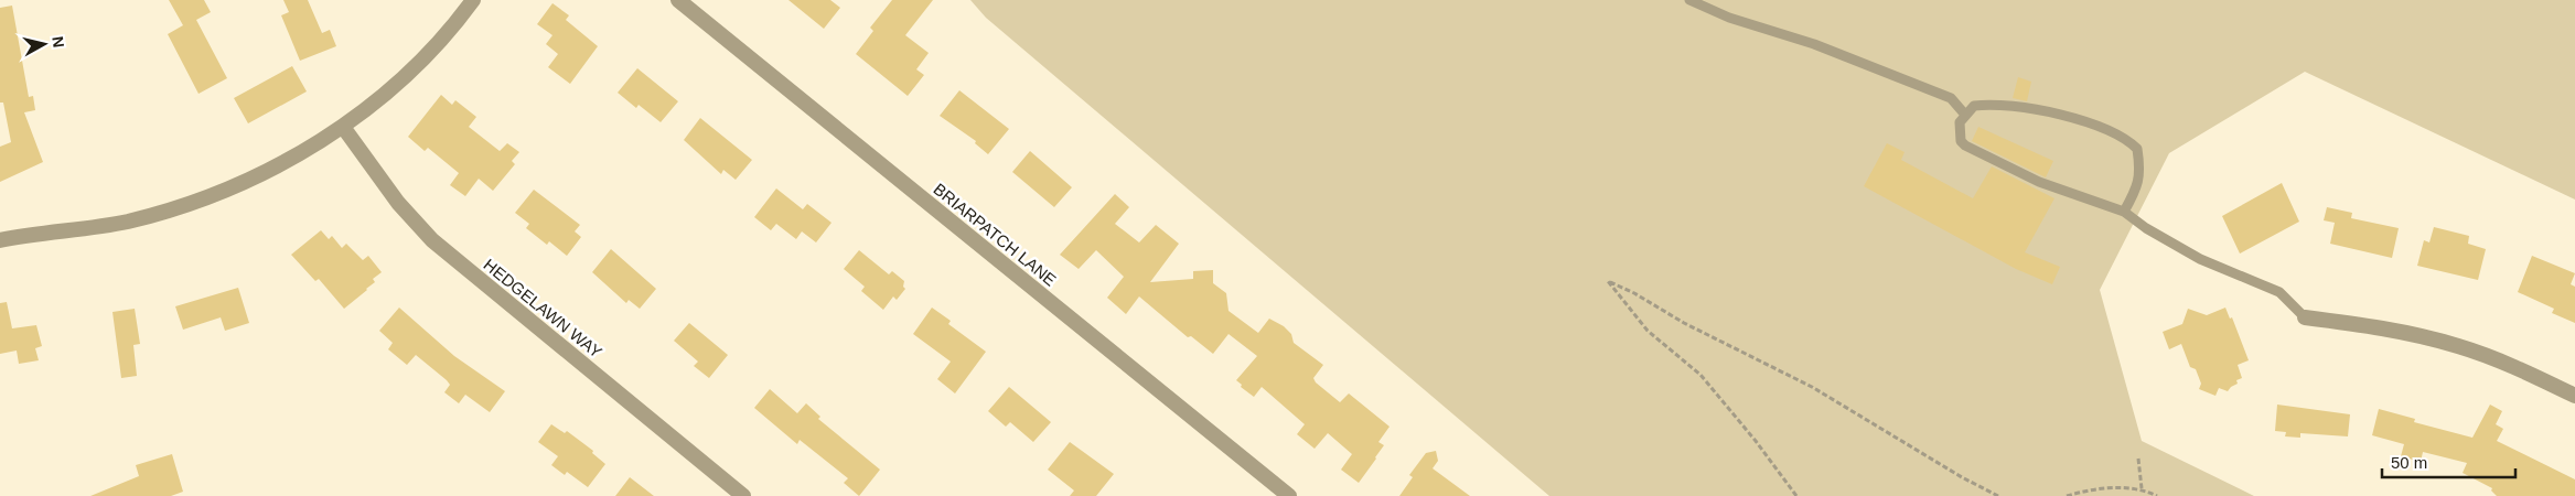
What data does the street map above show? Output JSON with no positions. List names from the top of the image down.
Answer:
{
  "streets": {
    "street": ["BRIARPATCH LANE", "HEDGELAWN WAY"]
  },
  "scale_bar": "50 m",
  "north": "right"
}
